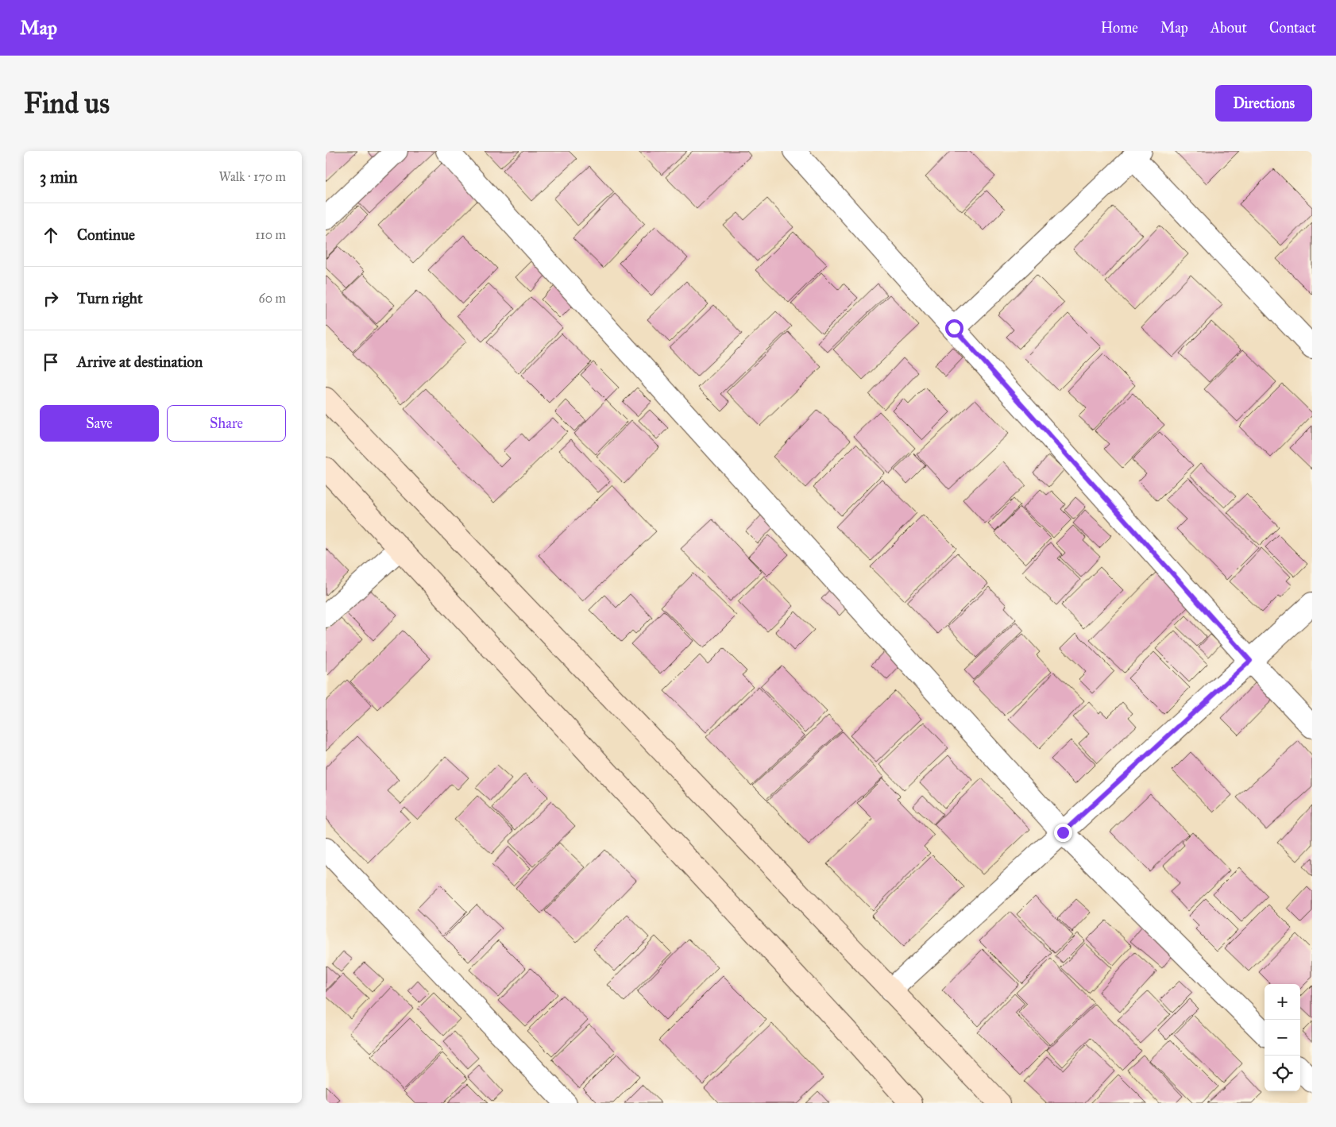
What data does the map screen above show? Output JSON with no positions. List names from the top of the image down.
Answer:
{
  "page": {
    "header": "Map",
    "nav": [
      "Home",
      "Map",
      "About",
      "Contact"
    ],
    "buttons": [
      "Directions",
      ["Save", "Share"]
    ],
    "title": "Find us",
    "heading": ["3 min", "Walk · 170 m"],
    "list": [
      ["Continue", "110 m"],
      ["Turn right", "60 m"],
      "Arrive at destination"
    ],
    "map_buttons": ["+", "−"]
  }
}
